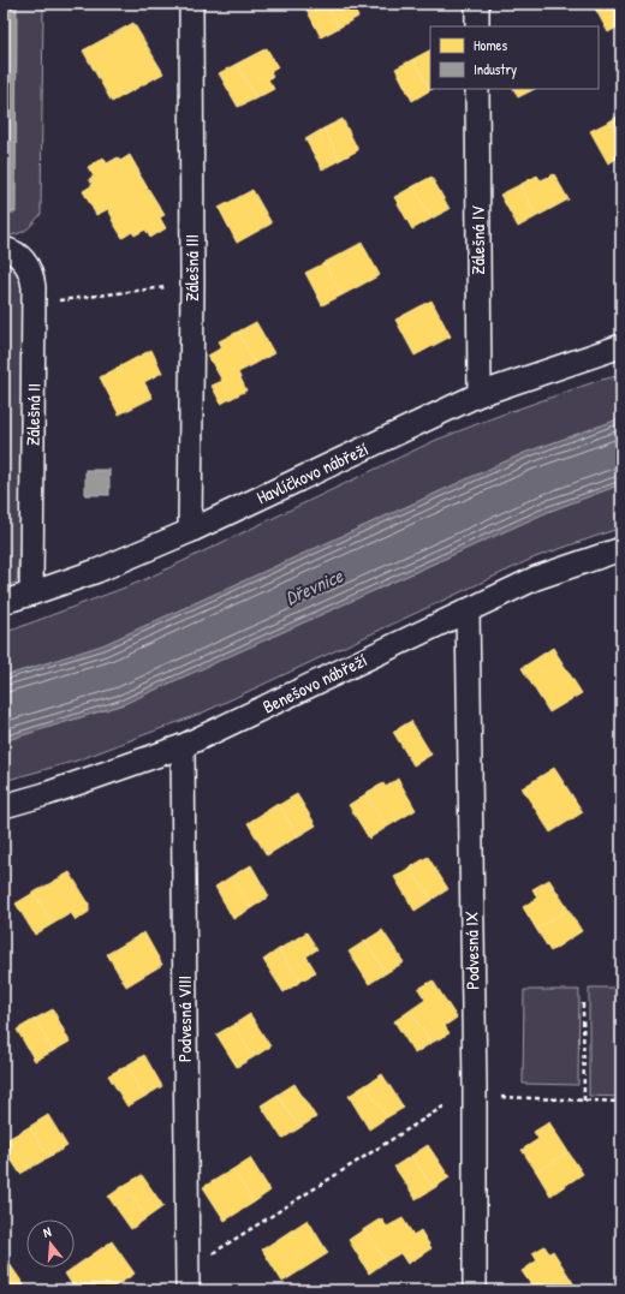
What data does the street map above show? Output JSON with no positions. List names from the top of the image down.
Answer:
{
  "streets": {
    "street": [
      "Zálešná IV",
      "Zálešná III",
      "Zálešná II",
      "Havlíčkovo nábřeží",
      "Benešovo nábřeží",
      "Podvesná IX",
      "Podvesná VIII"
    ]
  },
  "crossings": [
    ["Zálešná IV", "Havlíčkovo nábřeží"],
    ["Zálešná III", "Havlíčkovo nábřeží"],
    ["Zálešná II", "Havlíčkovo nábřeží"],
    ["Benešovo nábřeží", "Podvesná IX"],
    ["Benešovo nábřeží", "Podvesná VIII"]
  ],
  "water": ["Dřevnice"],
  "legend": ["Homes", "Industry"],
  "north": "top"
}
